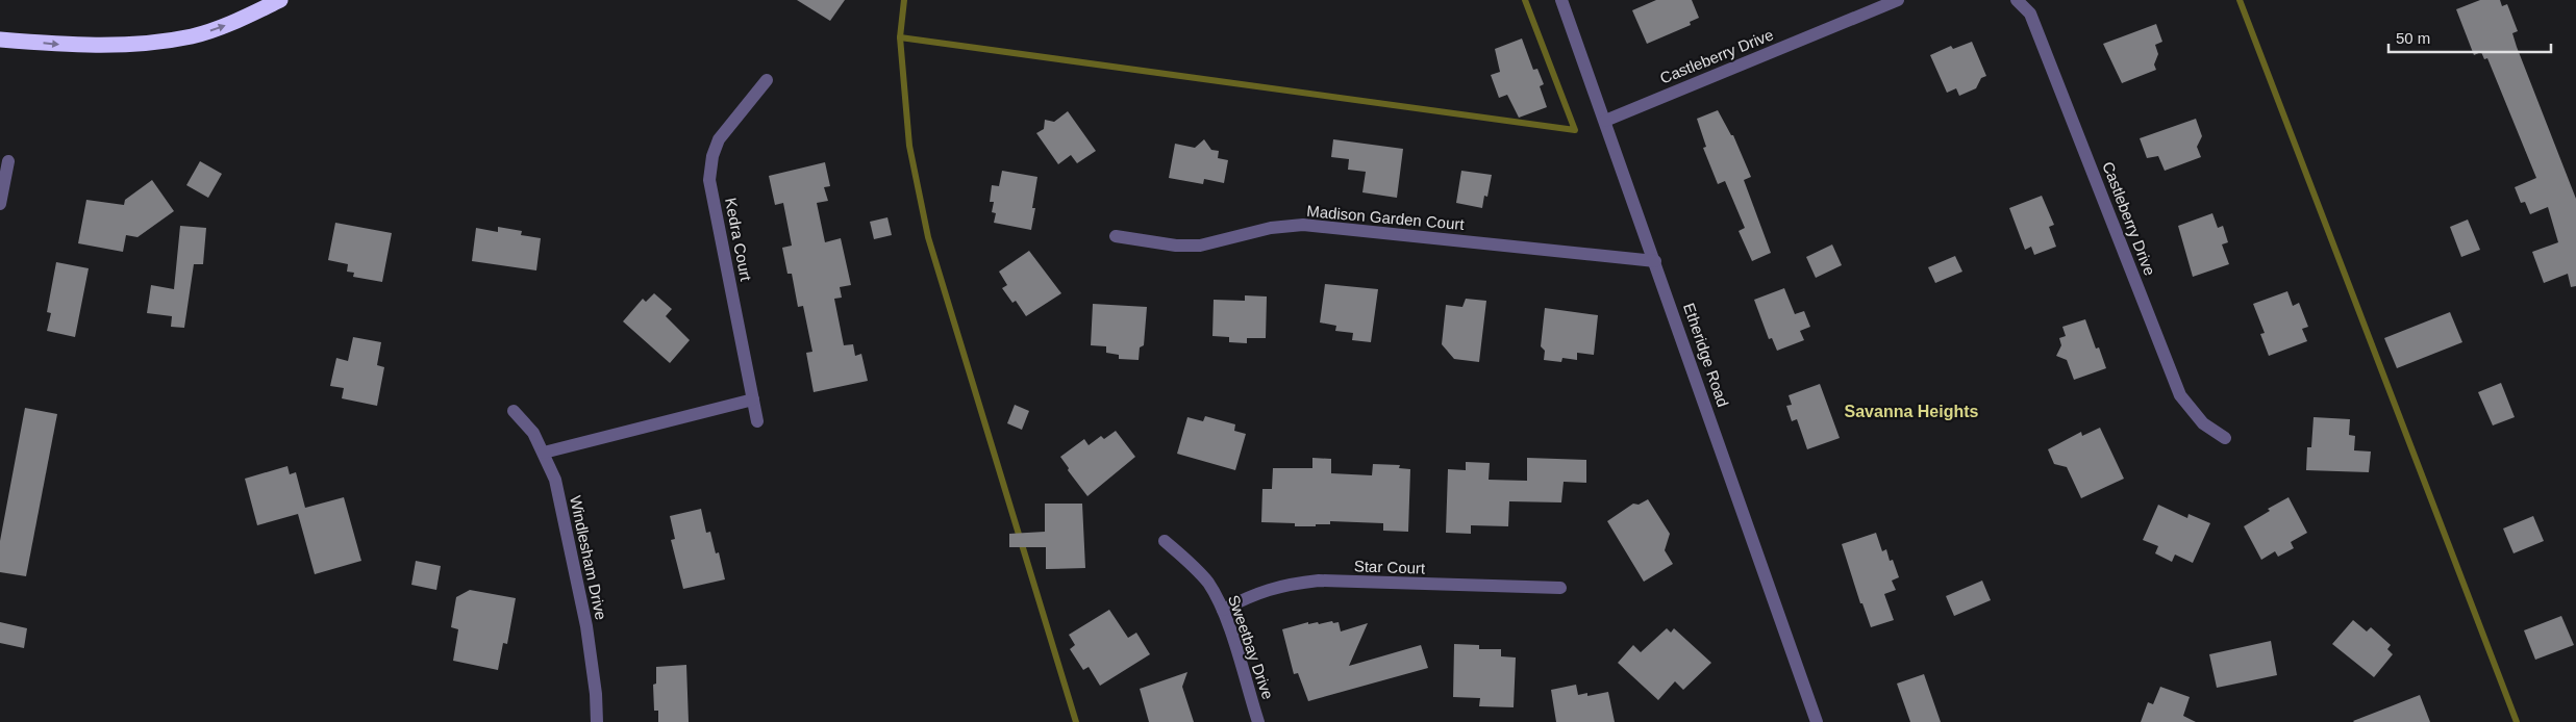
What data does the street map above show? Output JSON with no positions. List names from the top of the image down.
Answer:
{
  "streets": {
    "street": [
      "Castleberry Drive",
      "Madison Garden Court",
      "Kedra Court",
      "Etheridge Road",
      "Windlesham Drive",
      "Star Court",
      "Sweetbay Drive"
    ]
  },
  "crossings": [
    ["Castleberry Drive", "Etheridge Road"],
    ["Madison Garden Court", "Etheridge Road"],
    ["Star Court", "Sweetbay Drive"]
  ],
  "districts": ["Savanna Heights"],
  "scale_bar": "50 m"
}
